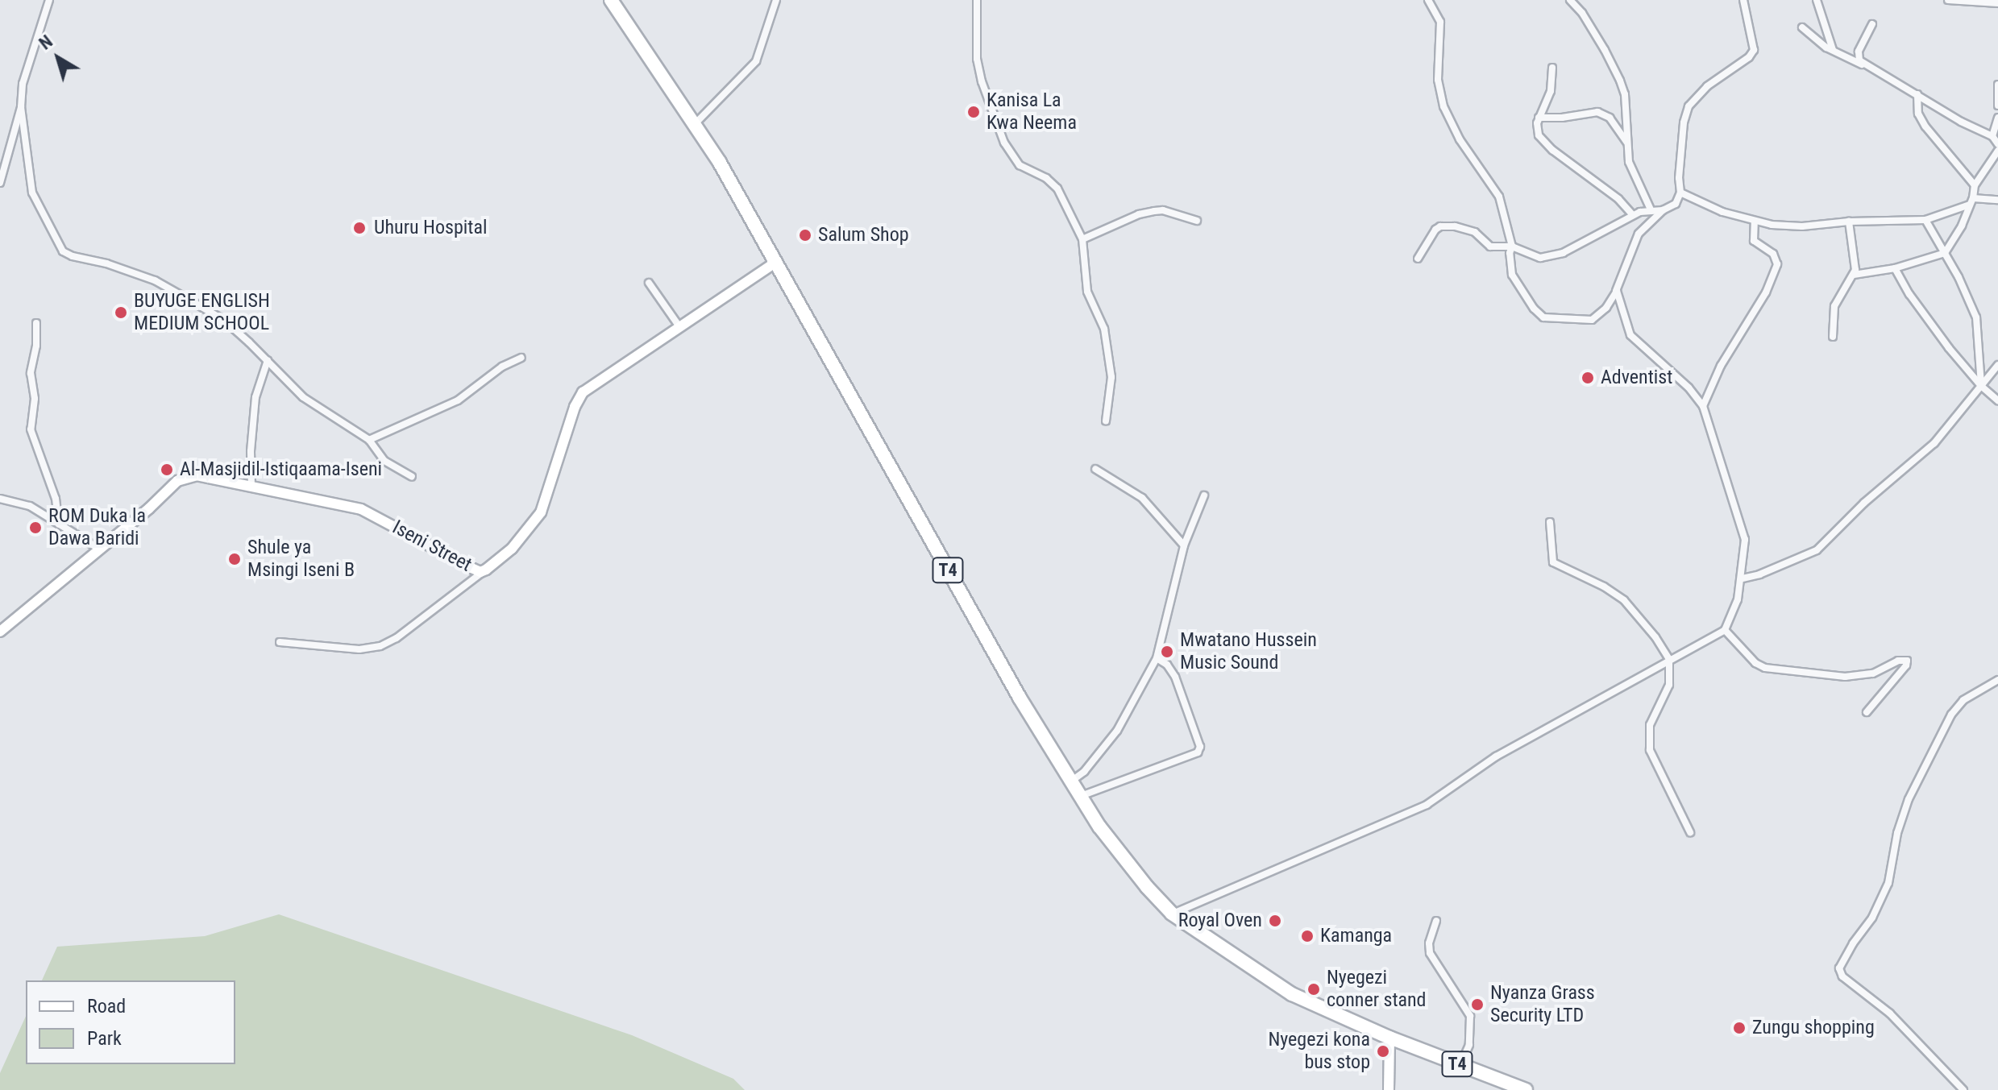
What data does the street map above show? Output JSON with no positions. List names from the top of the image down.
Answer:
{
  "streets": {
    "highway": ["T4"],
    "street": ["Iseni Street"]
  },
  "crossings": [
    ["Iseni Street", "T4"]
  ],
  "places": [
    "Kanisa La Kwa Neema",
    "Uhuru Hospital",
    "Salum Shop",
    "BUYUGE ENGLISH MEDIUM SCHOOL",
    "Adventist",
    "Al-Masjidil-Istiqaama-Iseni",
    "ROM Duka la Dawa Baridi",
    "Shule ya Msingi Iseni B",
    "Mwatano Hussein Music Sound",
    "Royal Oven",
    "Kamanga",
    "Nyegezi conner stand",
    "Nyanza Grass Security LTD",
    "Zungu shopping",
    "Nyegezi kona bus stop"
  ],
  "legend": ["Road", "Park"],
  "north": "top left"
}
